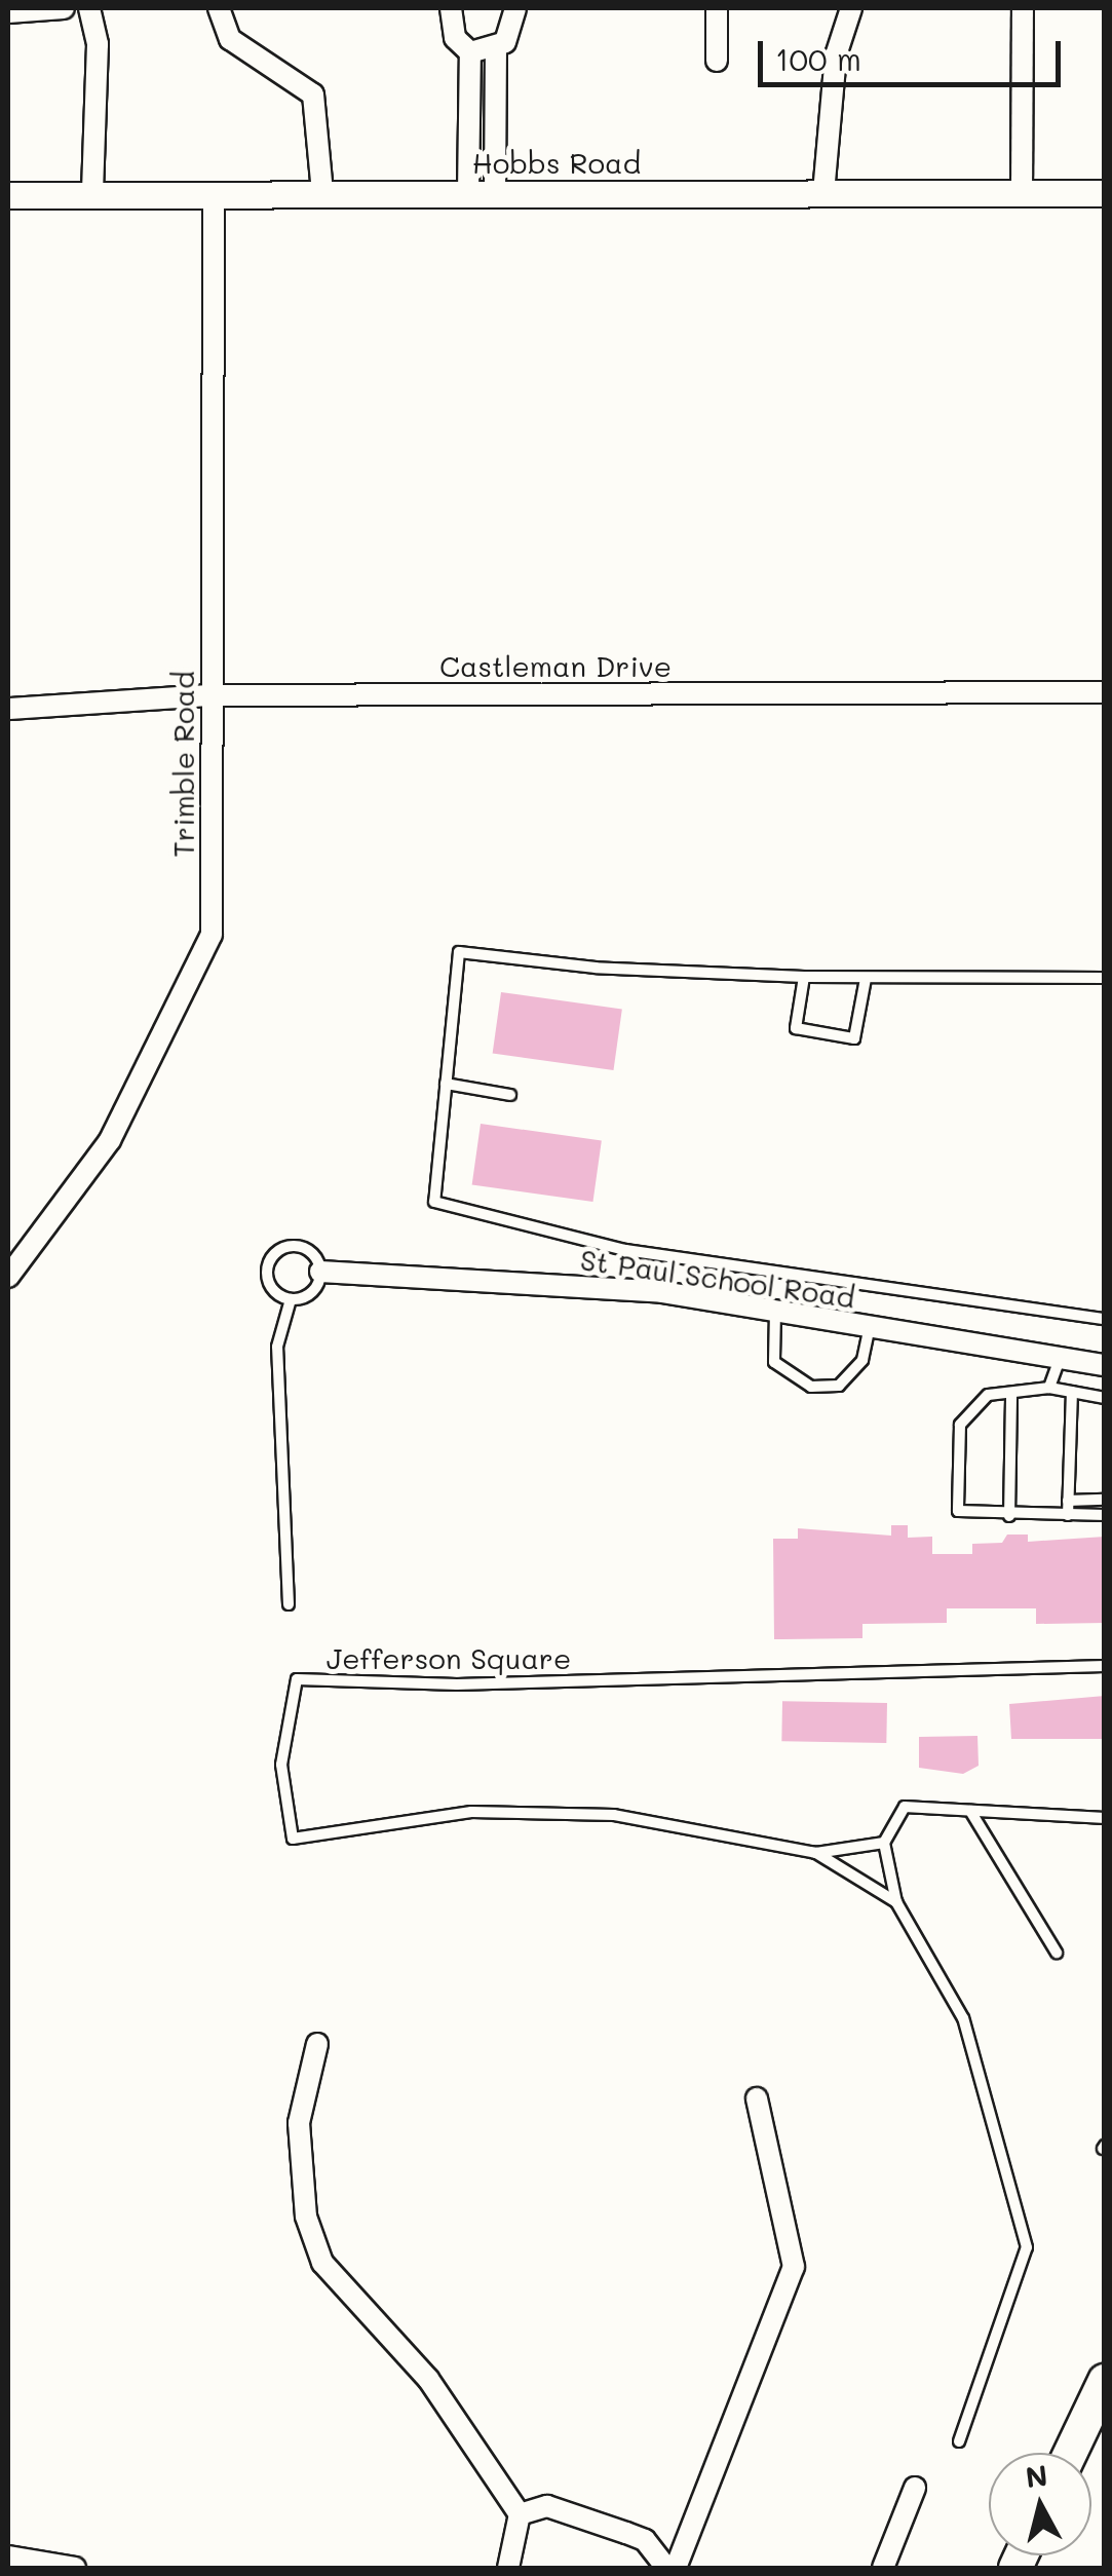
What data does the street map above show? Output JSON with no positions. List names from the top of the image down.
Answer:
{
  "streets": {
    "street": [
      "Hobbs Road",
      "Castleman Drive",
      "Trimble Road",
      "St Paul School Road"
    ],
    "lane": ["Jefferson Square"]
  },
  "crossings": [
    ["Hobbs Road", "Trimble Road"],
    ["Castleman Drive", "Trimble Road"]
  ],
  "scale_bar": "100 m",
  "north": "top"
}
